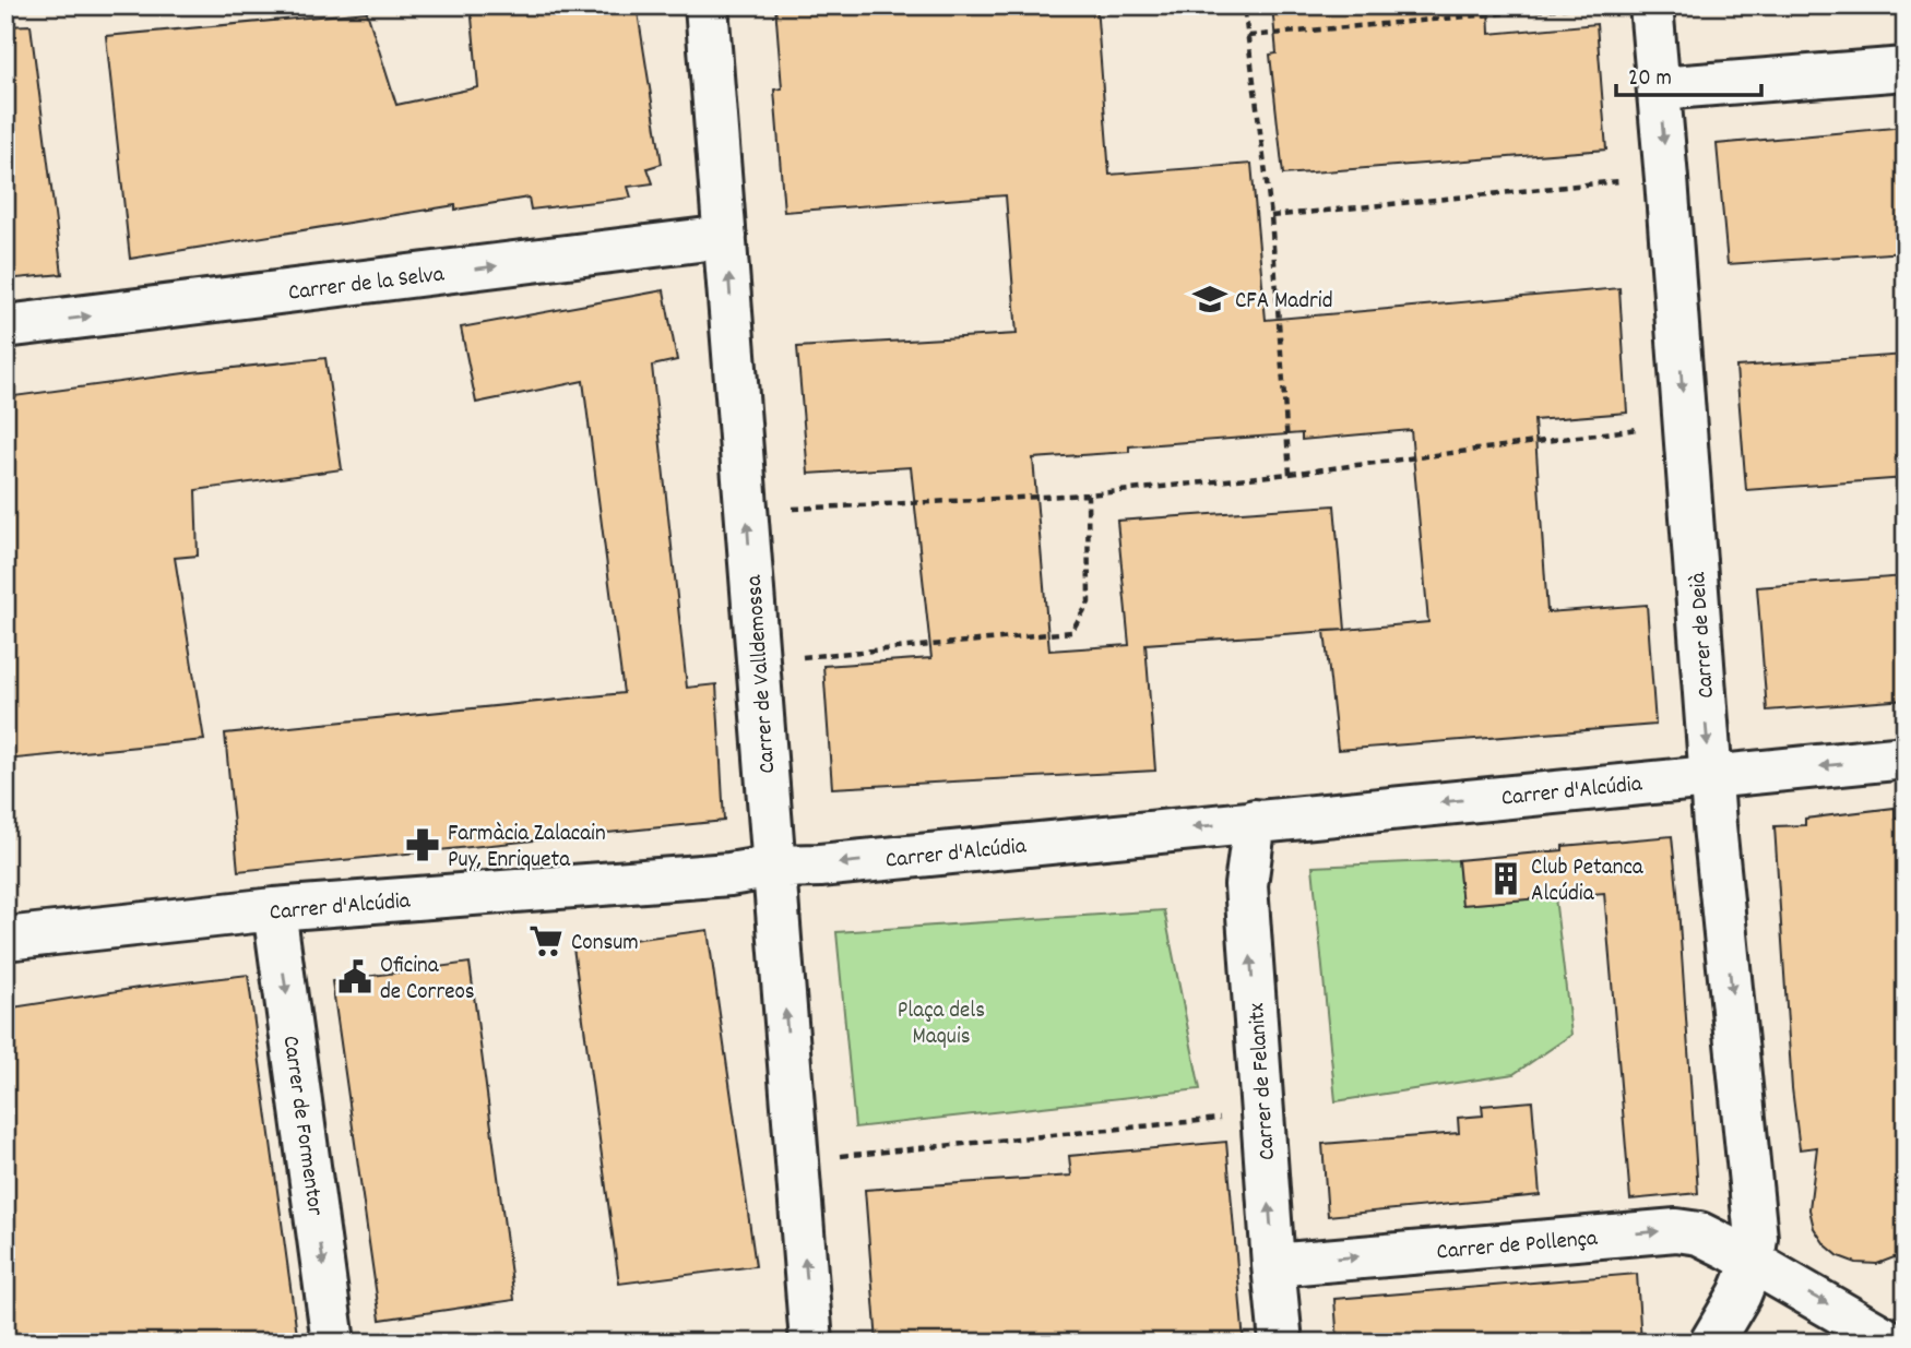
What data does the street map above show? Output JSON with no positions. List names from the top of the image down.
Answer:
{
  "streets": {
    "street": [
      "Carrer de la Selva",
      "Carrer de Deià",
      "Carrer de Valldemossa",
      "Carrer d'Alcúdia",
      "Carrer de Felanitx",
      "Carrer de Formentor",
      "Carrer de Pollença"
    ]
  },
  "crossings": [
    ["Carrer de la Selva", "Carrer de Valldemossa"],
    ["Carrer de Deià", "Carrer d'Alcúdia"],
    ["Carrer de Deià", "Carrer de Pollença"],
    ["Carrer de Valldemossa", "Carrer d'Alcúdia"],
    ["Carrer d'Alcúdia", "Carrer de Felanitx"],
    ["Carrer d'Alcúdia", "Carrer de Formentor"],
    ["Carrer de Felanitx", "Carrer de Pollença"]
  ],
  "one_way": [
    "Carrer de la Selva",
    "Carrer de Deià",
    "Carrer de Valldemossa",
    "Carrer d'Alcúdia",
    "Carrer de Felanitx",
    "Carrer de Formentor",
    "Carrer de Pollença"
  ],
  "parks": ["Plaça dels Maquis"],
  "places": {
    "school or university": ["CFA Madrid"],
    "pharmacy": ["Farmàcia Zalacain Puy, Enriqueta"],
    "building": ["Club Petanca Alcúdia"],
    "supermarket": ["Consum"],
    "public building": ["Oficina de Correos"]
  },
  "scale_bar": "20 m"
}
